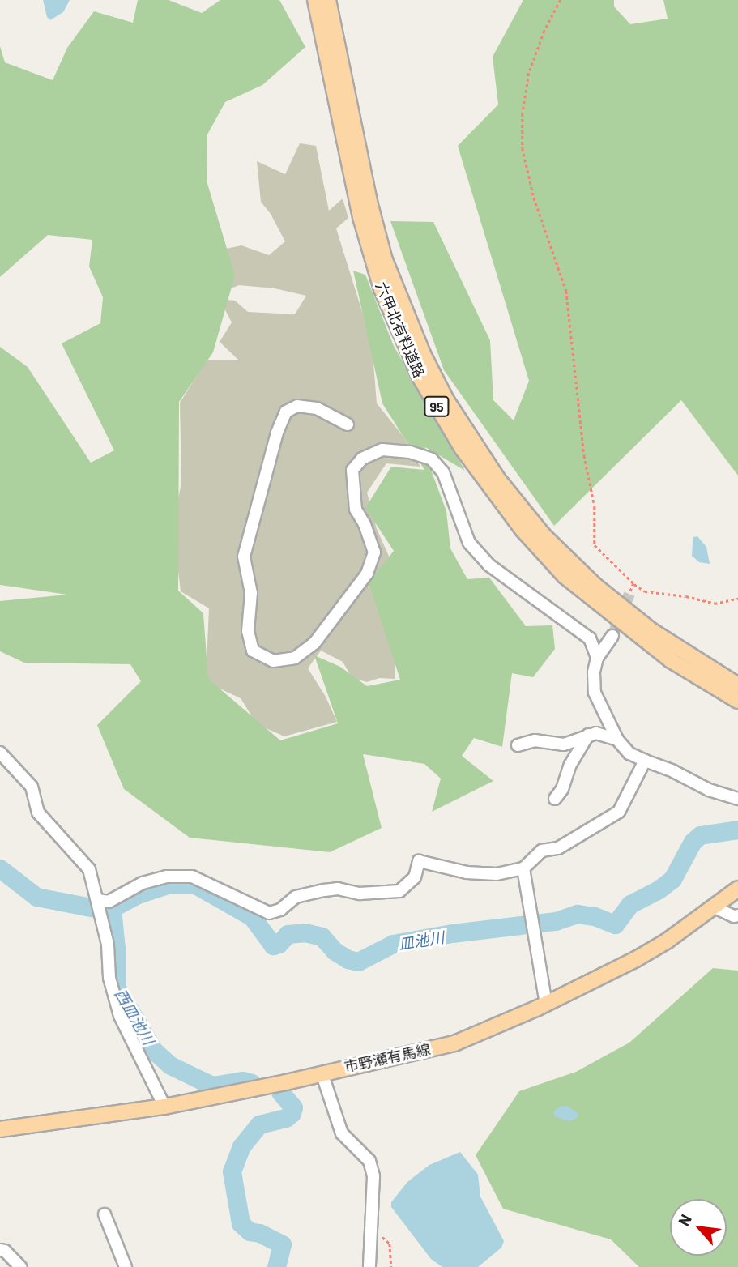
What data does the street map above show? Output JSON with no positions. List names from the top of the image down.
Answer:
{
  "streets": {
    "main road": ["六甲北有料道路", "95", "市野瀬有馬線"]
  },
  "water": ["皿池川", "西皿池川"],
  "north": "top left"
}
